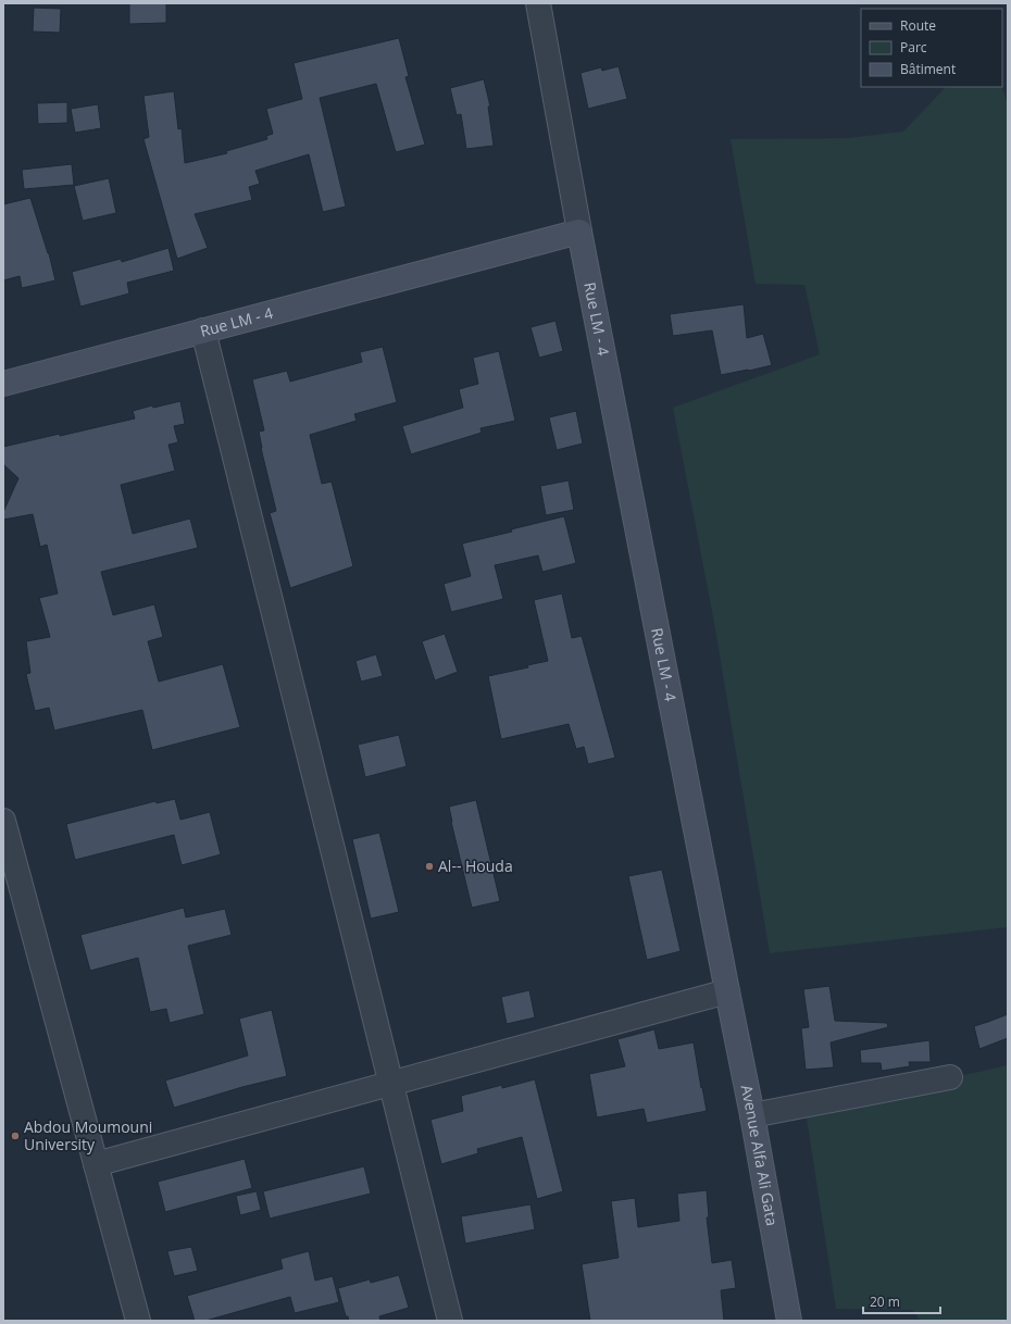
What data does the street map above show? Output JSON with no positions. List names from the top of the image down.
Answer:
{
  "streets": {
    "street": ["Rue LM - 4", "Avenue Alfa Ali Gata"]
  },
  "crossings": [
    ["Rue LM - 4", "Avenue Alfa Ali Gata"]
  ],
  "places": ["Al-- Houda", "Abdou Moumouni University"],
  "legend": ["Route", "Parc", "Bâtiment"],
  "scale_bar": "20 m"
}
